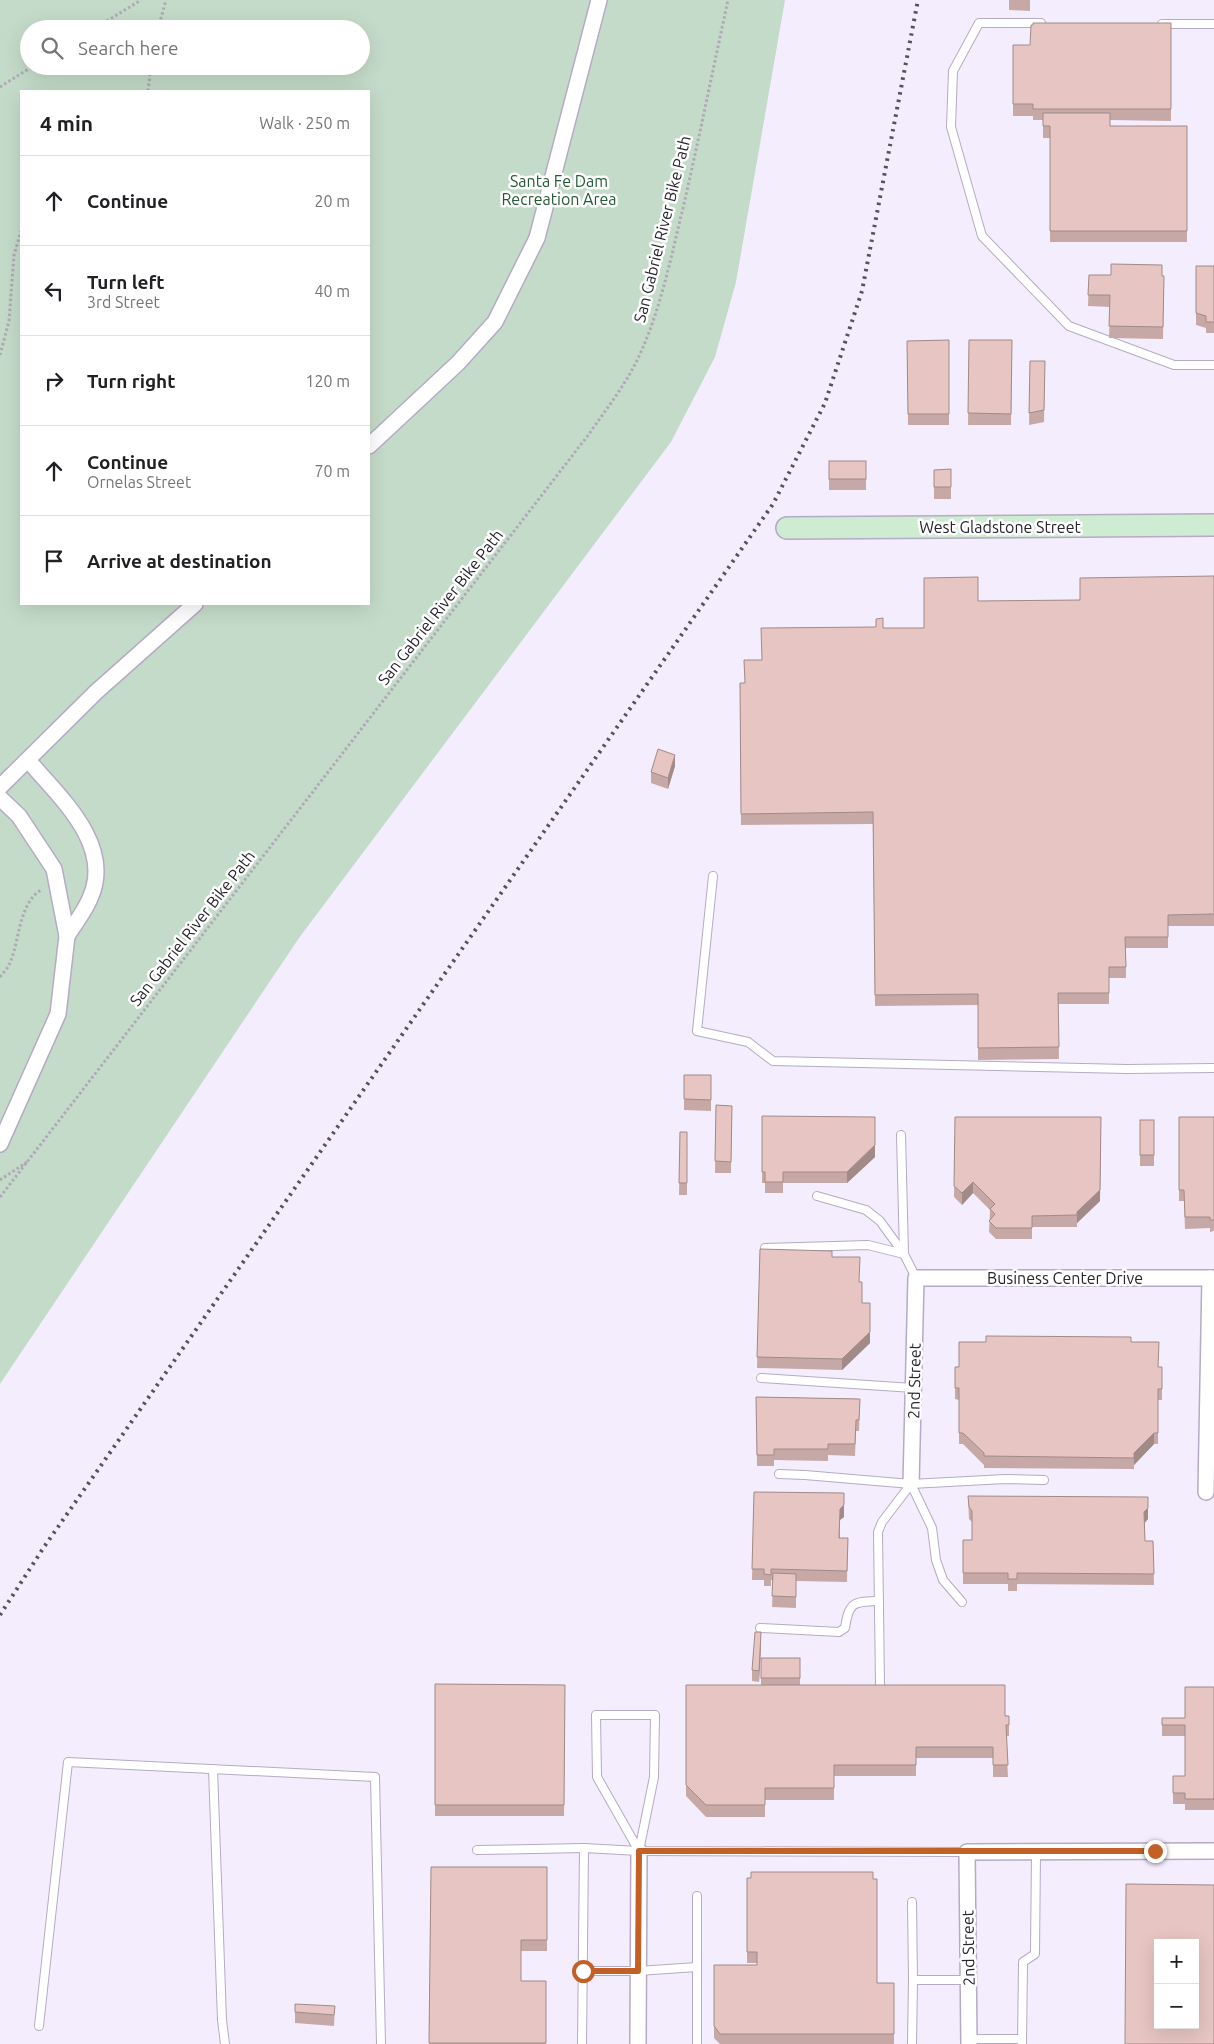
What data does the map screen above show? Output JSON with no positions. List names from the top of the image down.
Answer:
{
  "streets": {
    "street": ["West Gladstone Street", "Business Center Drive", "2nd Street"],
    "path": ["San Gabriel River Bike Path"]
  },
  "crossings": [
    ["Business Center Drive", "2nd Street"]
  ],
  "parks": ["Santa Fe Dam Recreation Area"],
  "page": {
    "search": "Search here",
    "heading": ["4 min", "Walk · 250 m"],
    "list": [
      ["Continue", "20 m"],
      ["Turn left", "3rd Street", "40 m"],
      ["Turn right", "120 m"],
      ["Continue", "Ornelas Street", "70 m"],
      "Arrive at destination"
    ],
    "map_buttons": ["+", "−"]
  }
}
